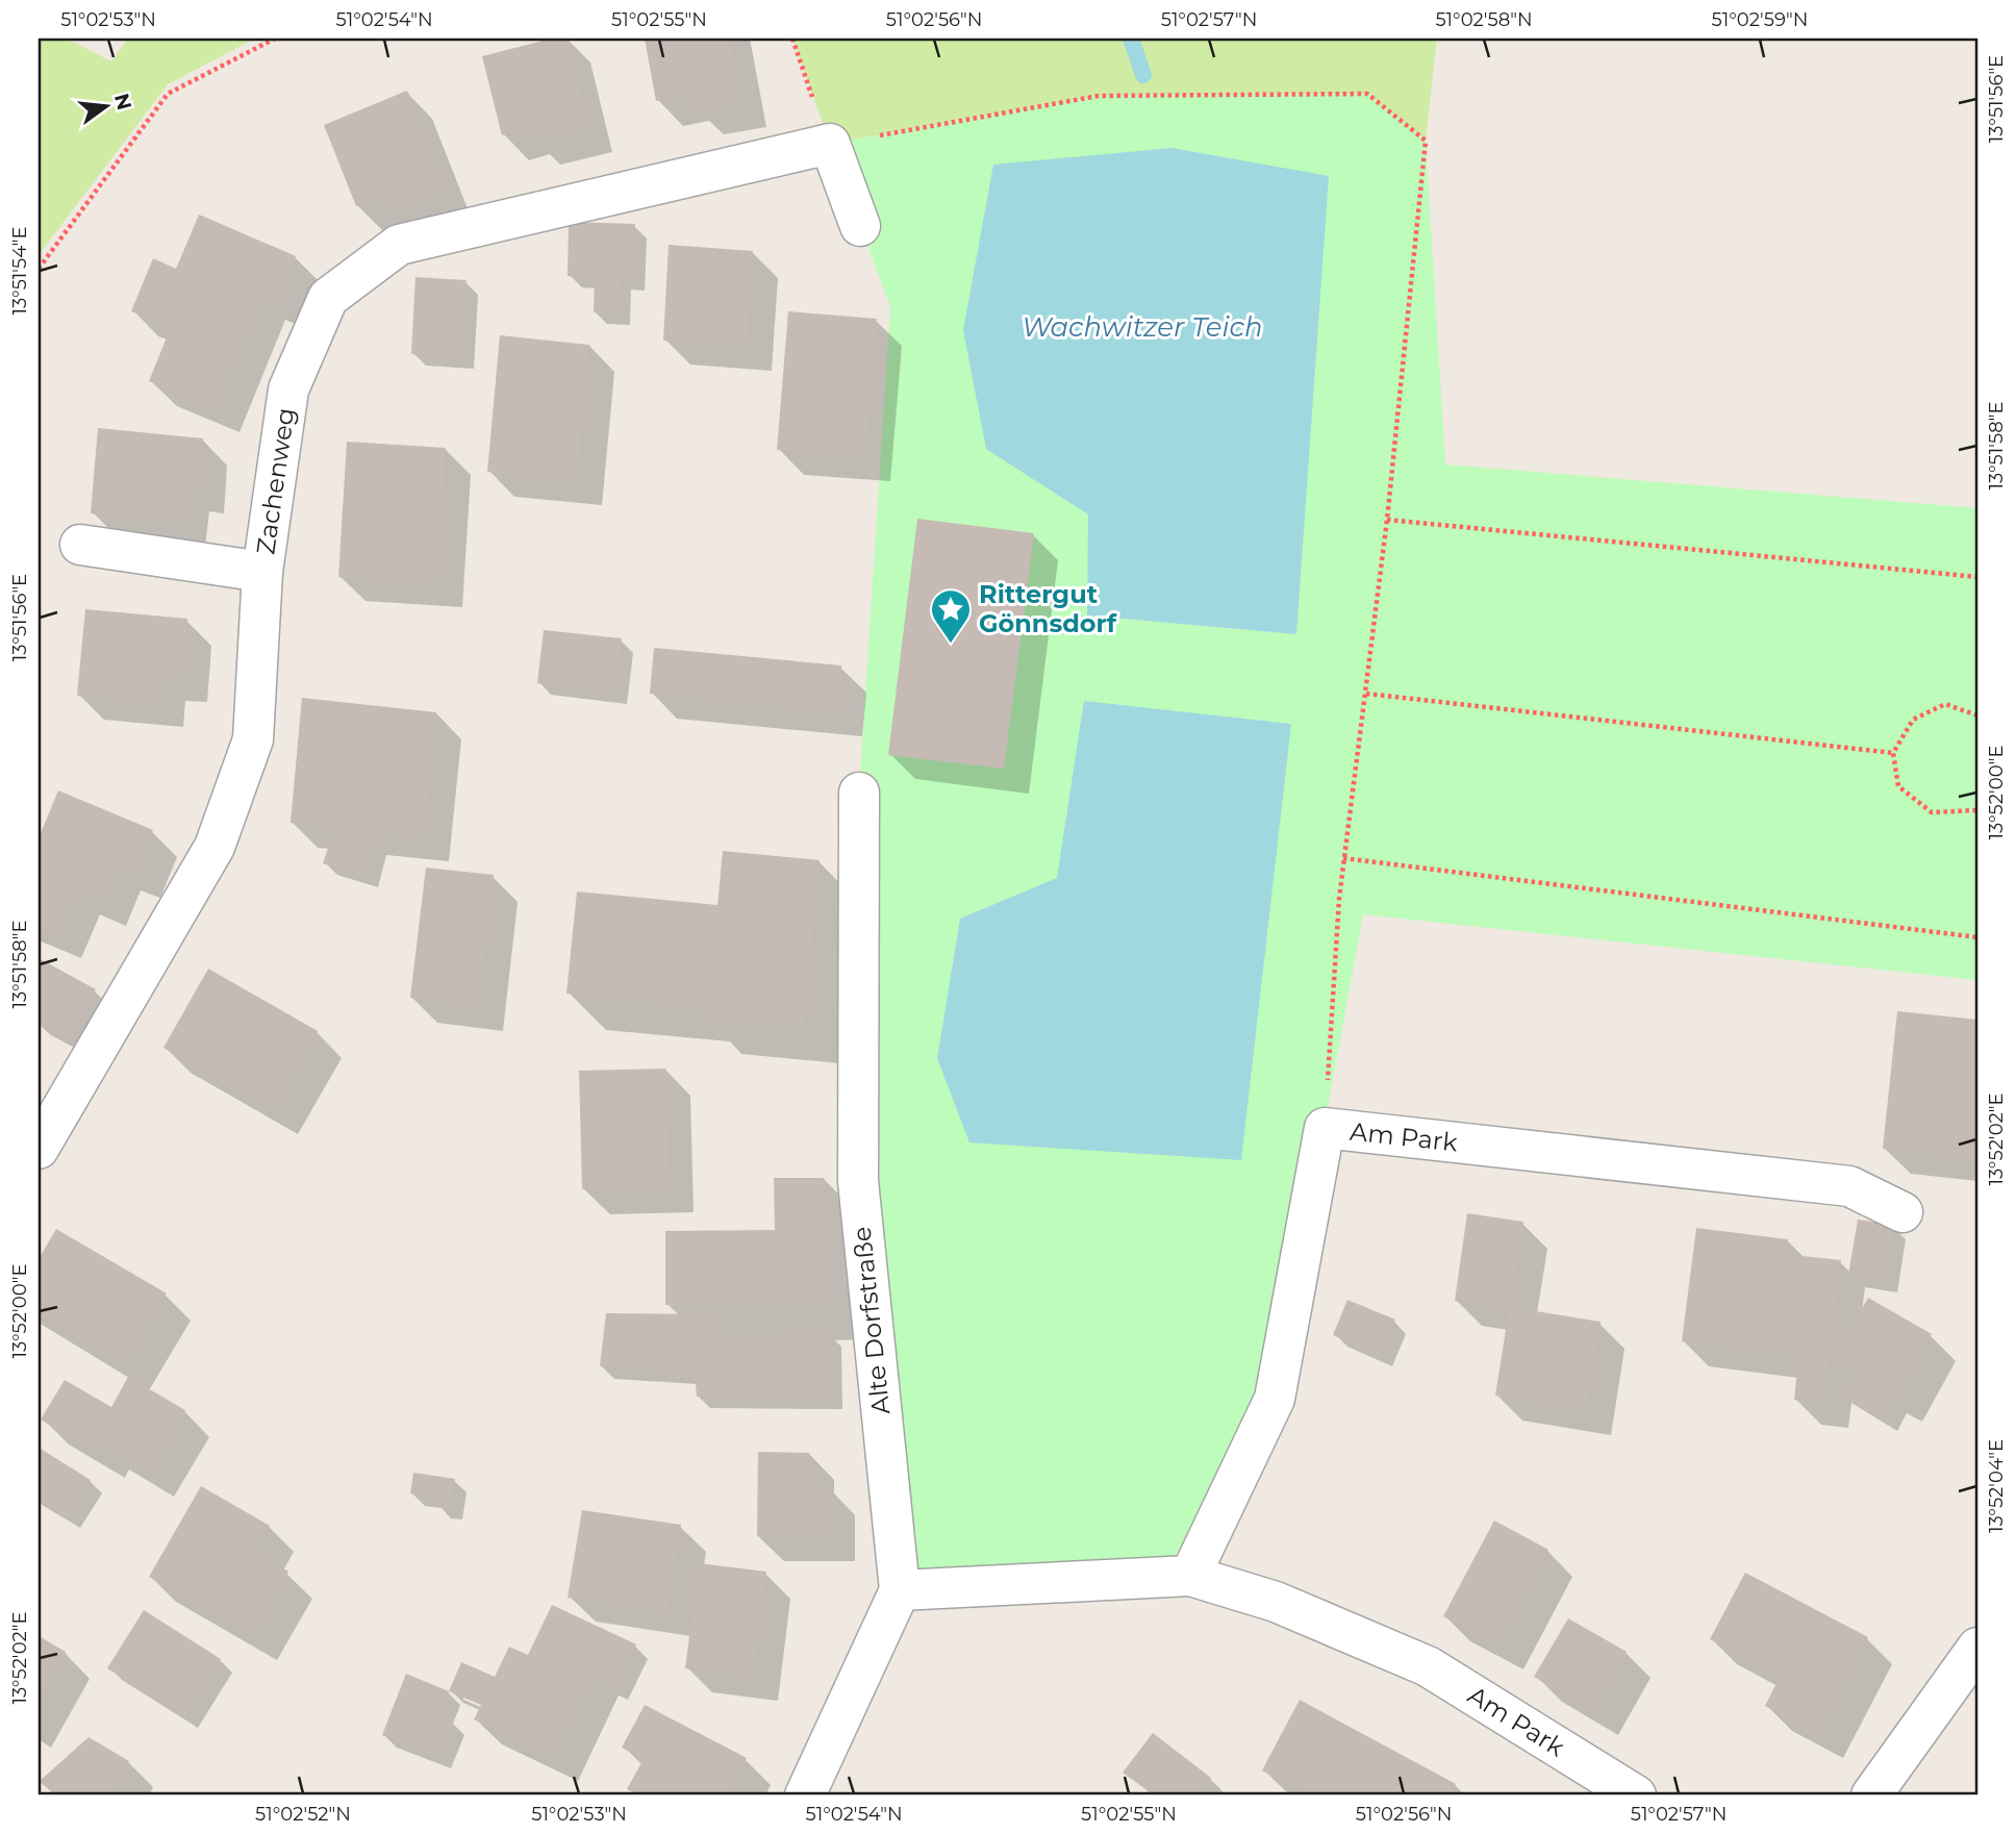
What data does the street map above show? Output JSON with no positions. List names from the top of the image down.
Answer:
{
  "streets": {
    "street": ["Zachenweg", "Am Park", "Alte Dorfstraße"]
  },
  "crossings": [
    ["Am Park", "Alte Dorfstraße"]
  ],
  "water": ["Wachwitzer Teich"],
  "places": {
    "place": ["Rittergut Gönnsdorf"]
  },
  "north": "right",
  "coordinates": [
    "51°02'53\"N",
    "51°02'54\"N",
    "51°02'55\"N",
    "51°02'56\"N",
    "51°02'57\"N",
    "51°02'58\"N",
    "51°02'59\"N",
    "13°51'56\"E",
    "13°51'54\"E",
    "13°51'58\"E",
    "13°52'00\"E",
    "13°52'02\"E",
    "13°52'04\"E",
    "51°02'52\"N"
  ]
}
